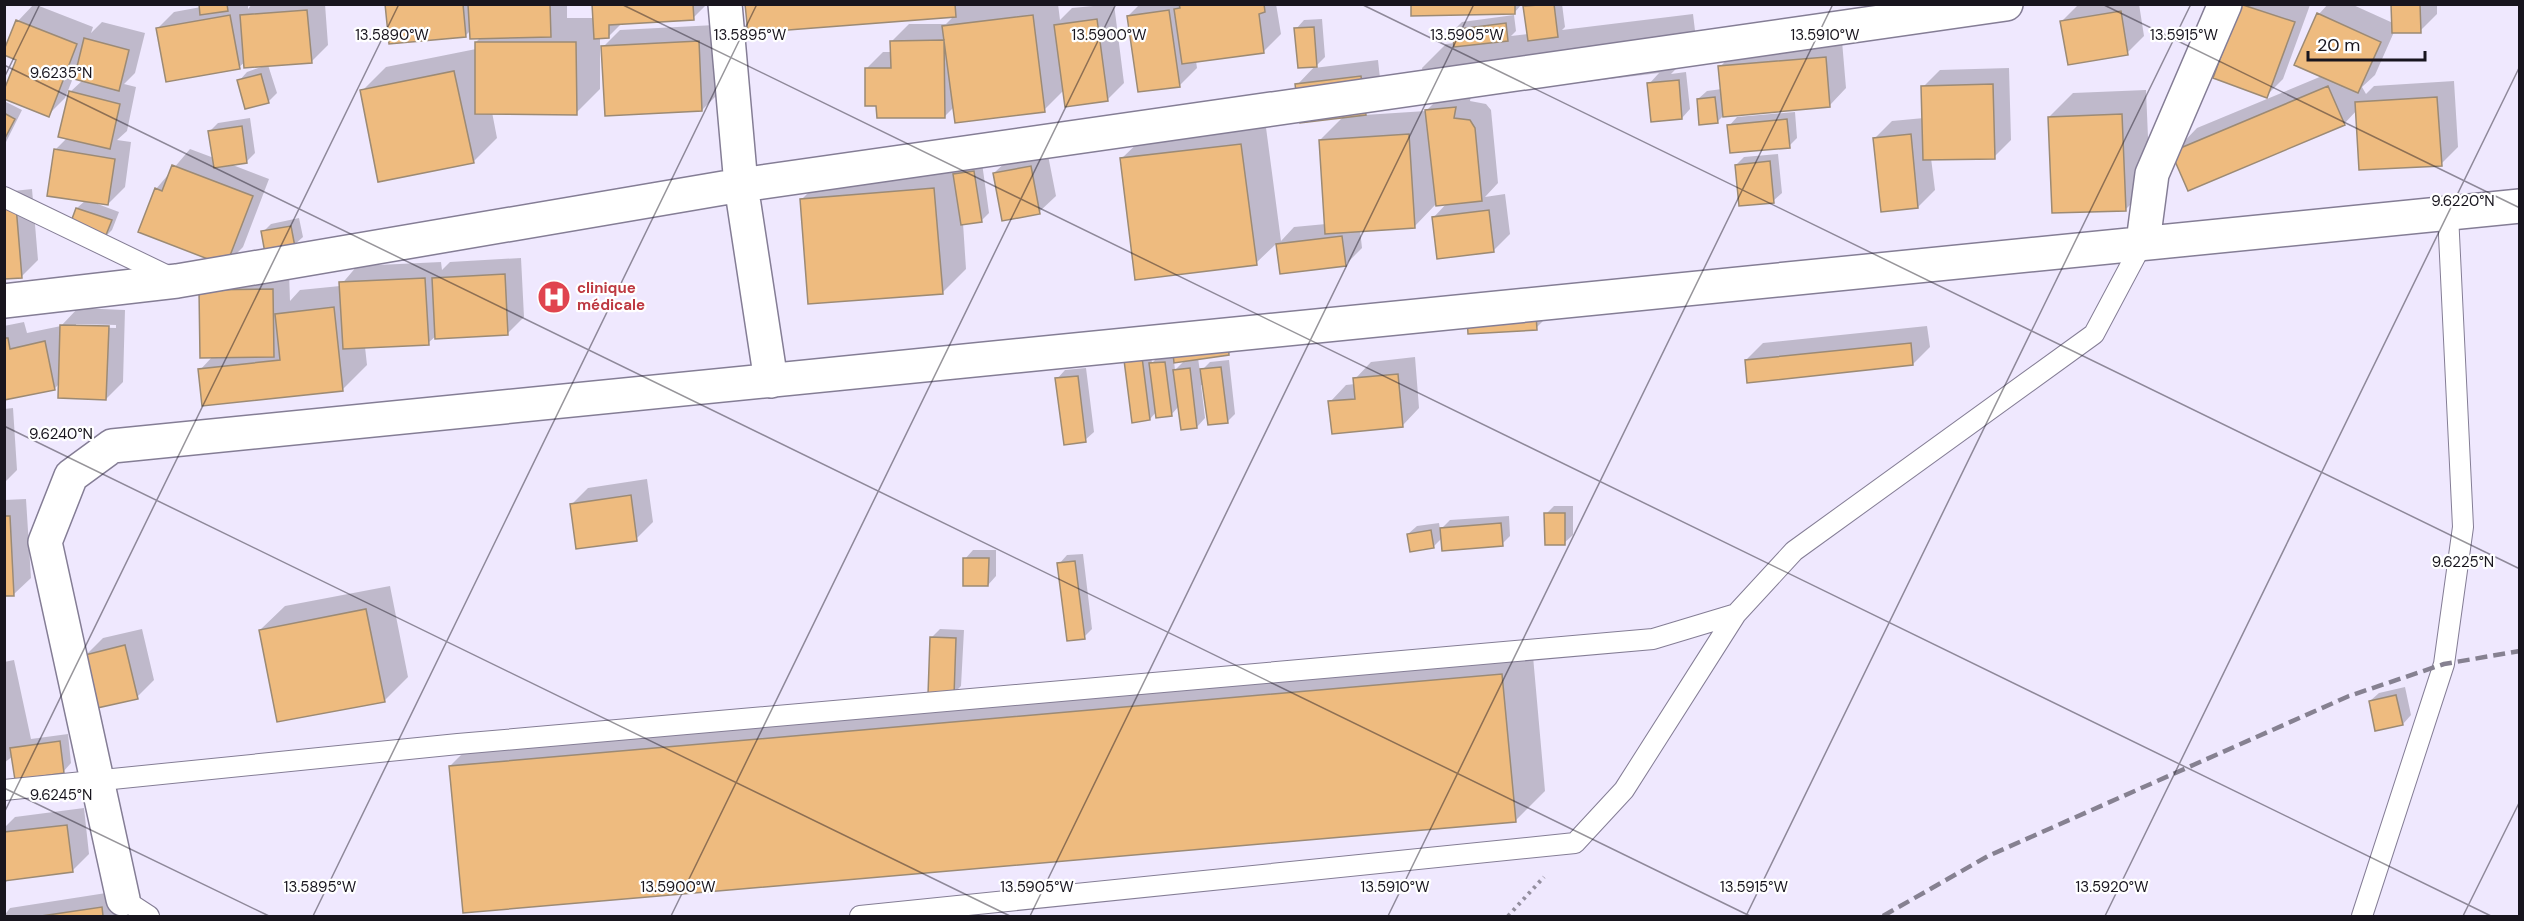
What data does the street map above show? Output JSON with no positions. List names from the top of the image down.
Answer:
{
  "places": {
    "hospital": ["clinique médicale"]
  },
  "scale_bar": "20 m",
  "coordinates": [
    "13.5890°W",
    "13.5895°W",
    "13.5900°W",
    "13.5905°W",
    "13.5910°W",
    "13.5915°W",
    "9.6235°N",
    "9.6220°N",
    "9.6240°N",
    "9.6225°N",
    "9.6245°N",
    "13.5920°W"
  ]
}
